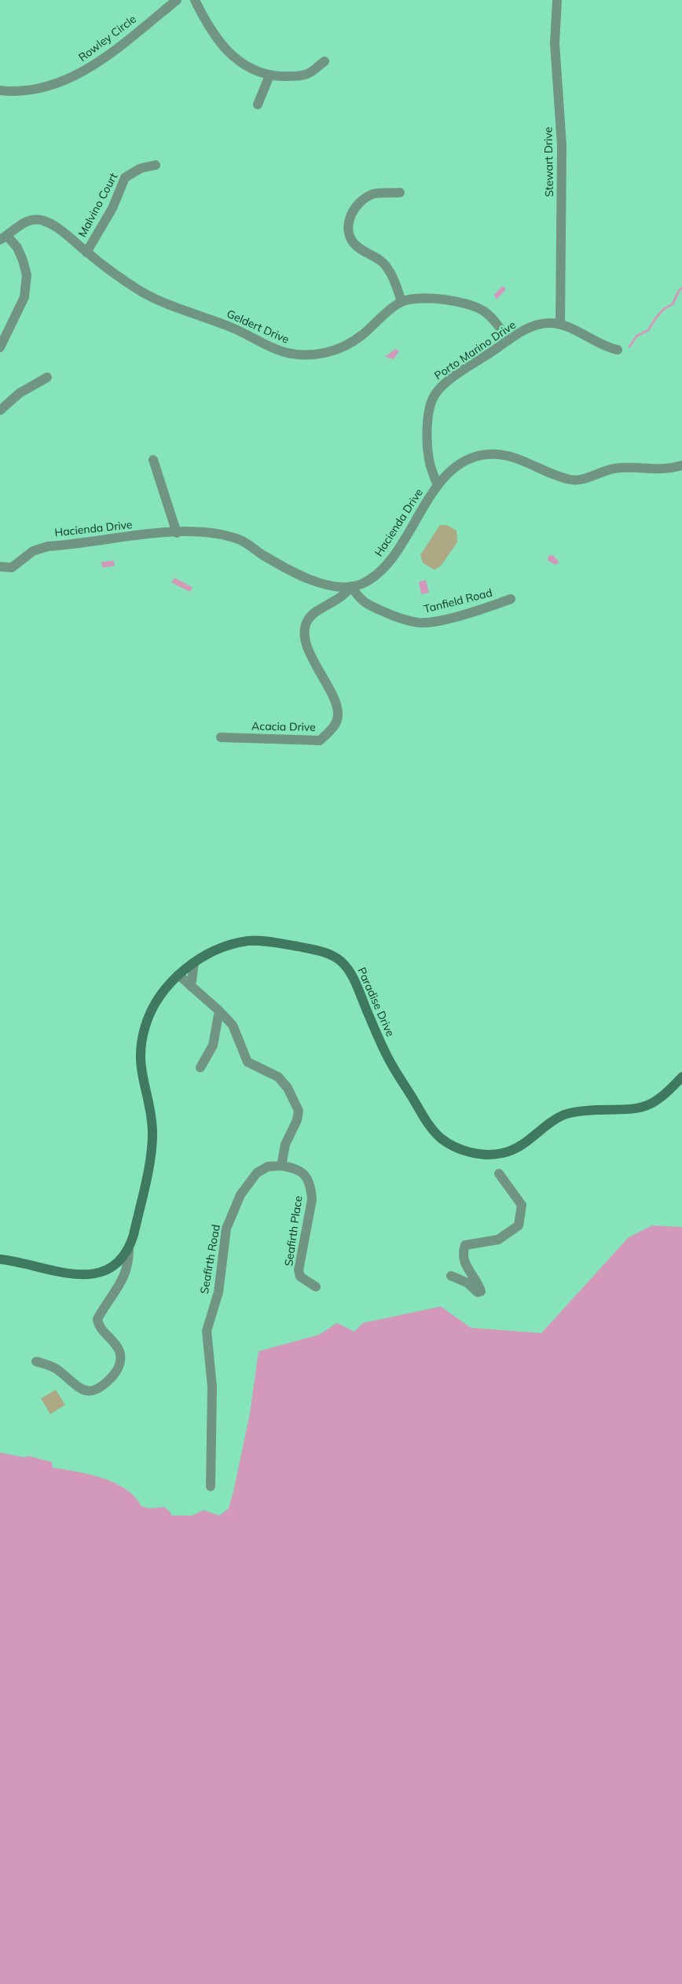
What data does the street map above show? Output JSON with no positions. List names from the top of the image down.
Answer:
{
  "streets": {
    "street": [
      "Rowley Circle",
      "Stewart Drive",
      "Malvino Court",
      "Geldert Drive",
      "Porto Marino Drive",
      "Hacienda Drive",
      "Tanfield Road",
      "Acacia Drive",
      "Paradise Drive",
      "Seafirth Place",
      "Seafirth Road"
    ]
  },
  "crossings": [
    ["Stewart Drive", "Porto Marino Drive"],
    ["Malvino Court", "Geldert Drive"],
    ["Geldert Drive", "Porto Marino Drive"],
    ["Porto Marino Drive", "Hacienda Drive"],
    ["Hacienda Drive", "Tanfield Road"],
    ["Hacienda Drive", "Acacia Drive"],
    ["Tanfield Road", "Acacia Drive"],
    ["Seafirth Place", "Seafirth Road"]
  ]
}
